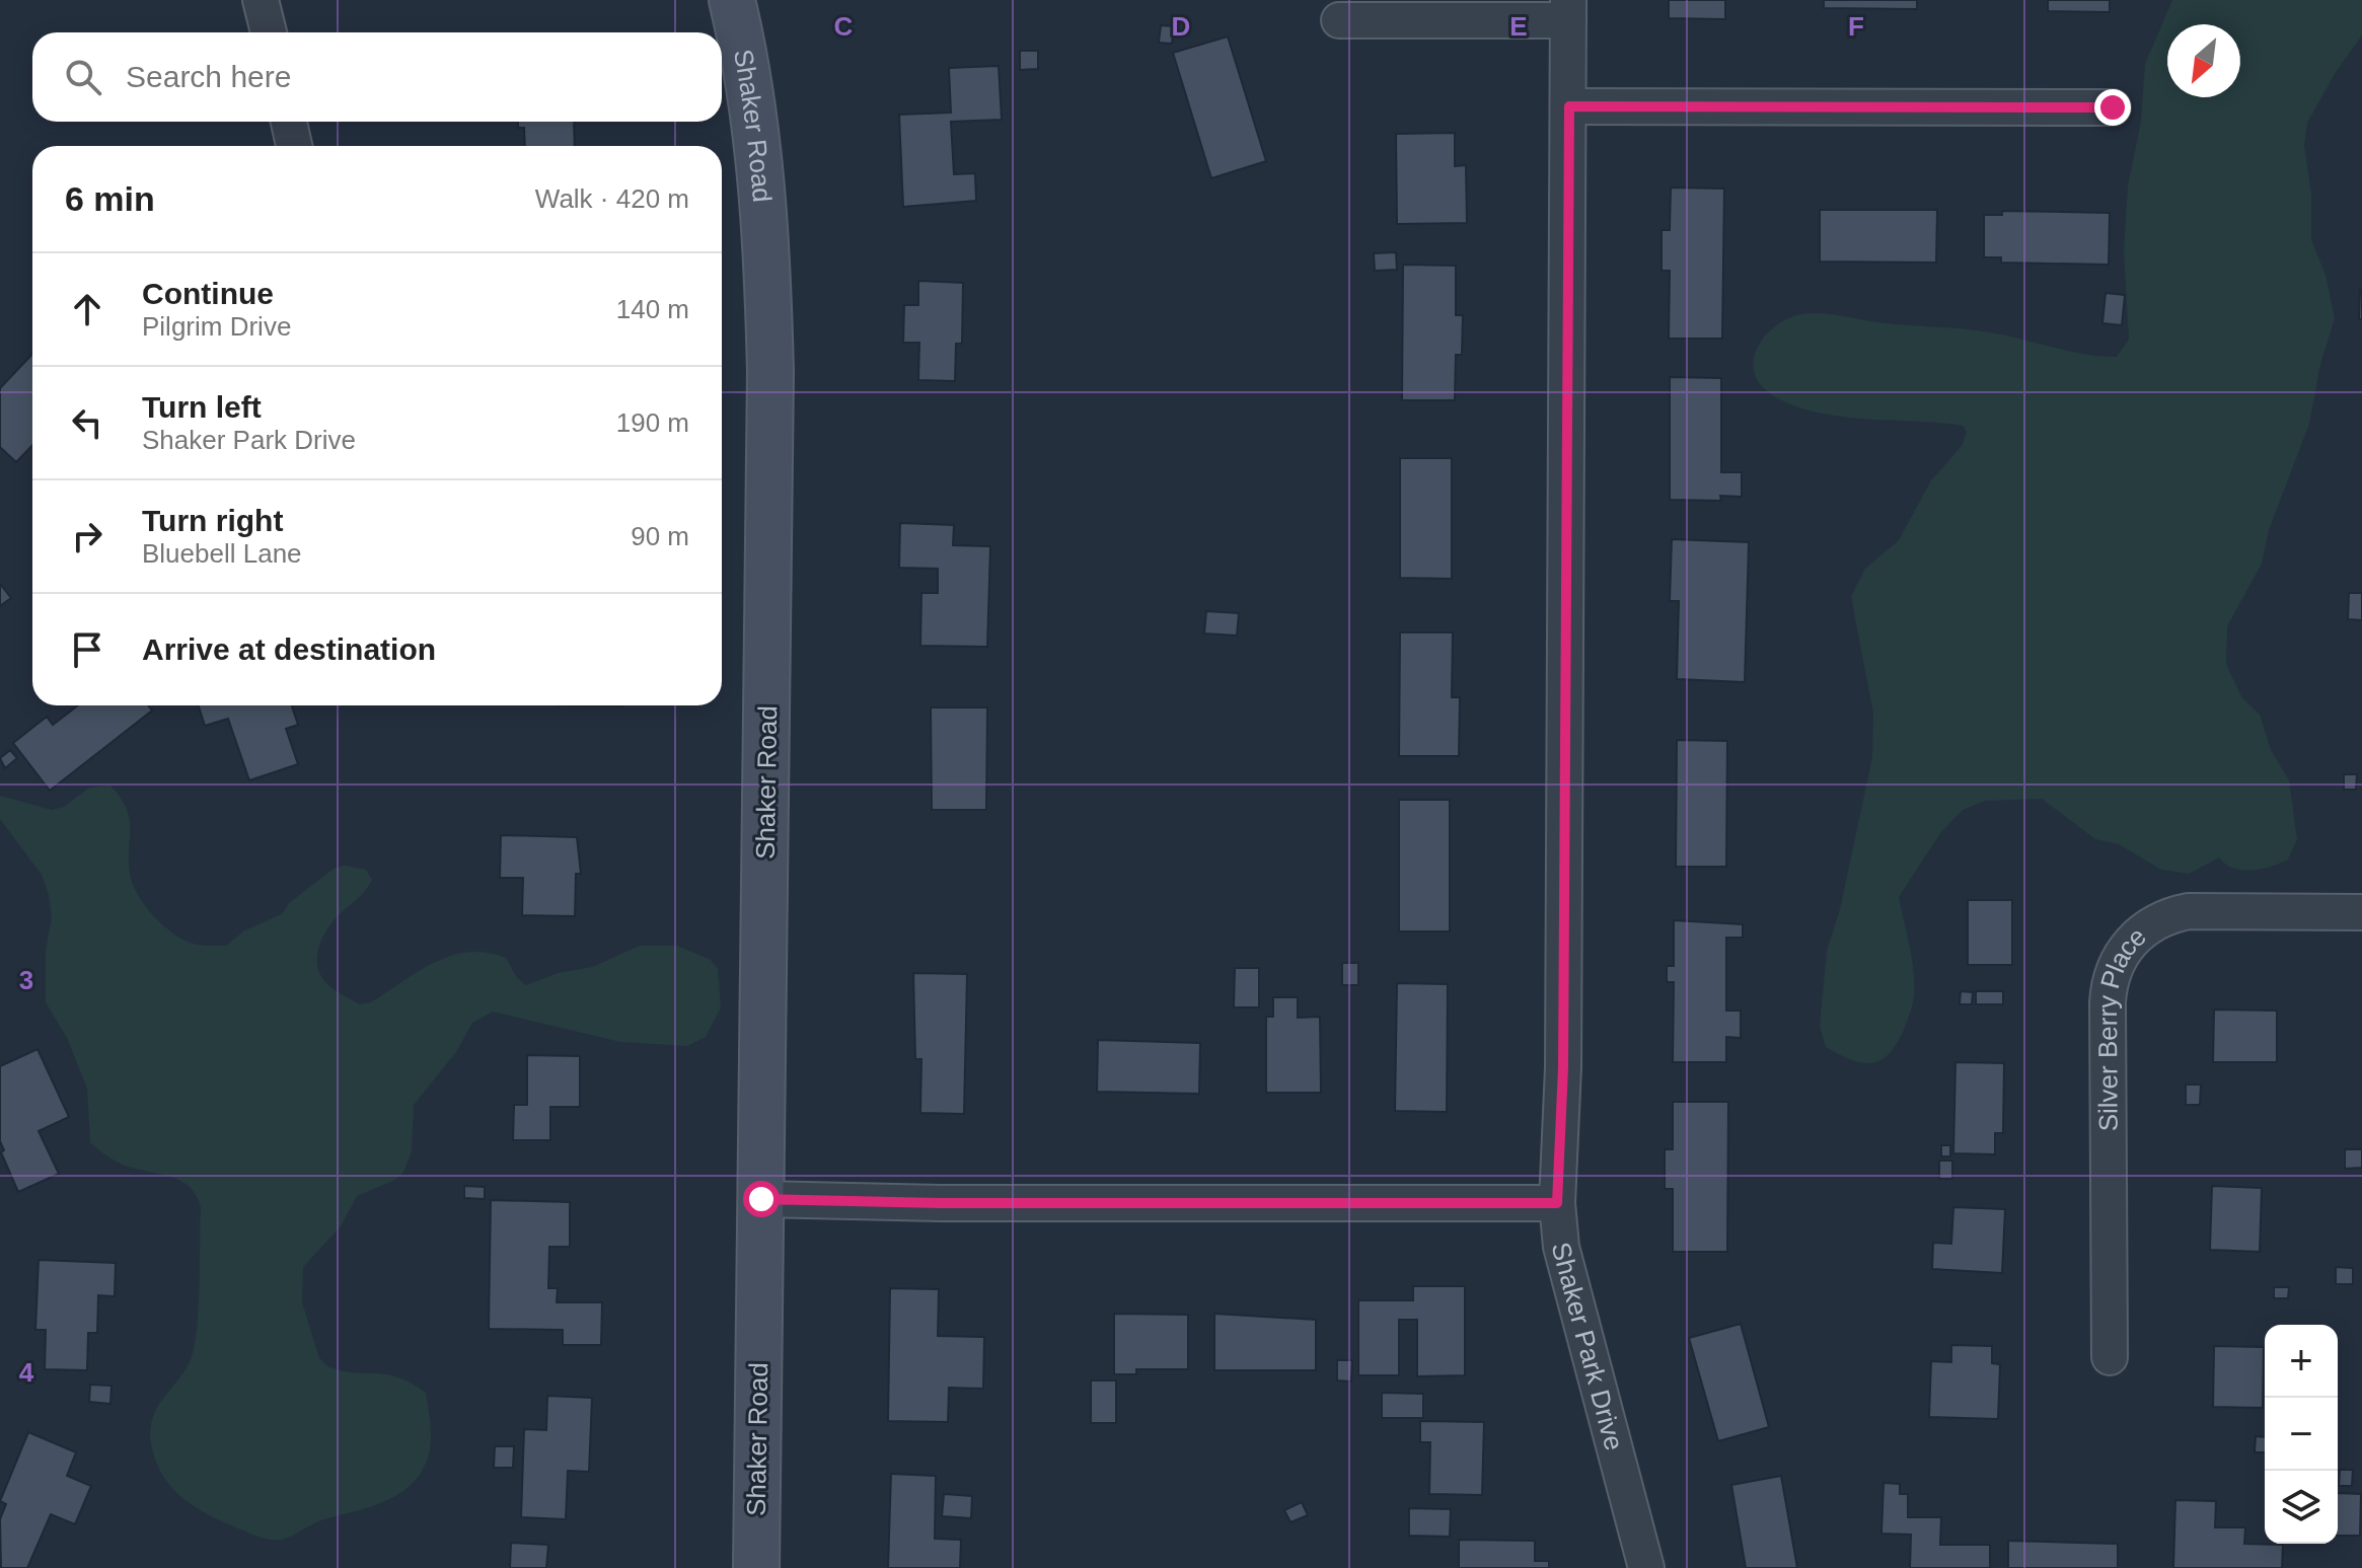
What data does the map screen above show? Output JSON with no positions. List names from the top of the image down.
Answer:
{
  "streets": {
    "main road": ["Shaker Road"],
    "street": ["Silver Berry Place", "Shaker Park Drive"]
  },
  "north": "bottom left",
  "page": {
    "search": "Search here",
    "heading": ["6 min", "Walk · 420 m"],
    "list": [
      ["Continue", "Pilgrim Drive", "140 m"],
      ["Turn left", "Shaker Park Drive", "190 m"],
      ["Turn right", "Bluebell Lane", "90 m"],
      "Arrive at destination"
    ],
    "map_buttons": ["+", "−"]
  },
  "grid": {
    "columns": [
      "C",
      "D",
      "E",
      "F"
    ],
    "rows": ["3", "4"]
  }
}
